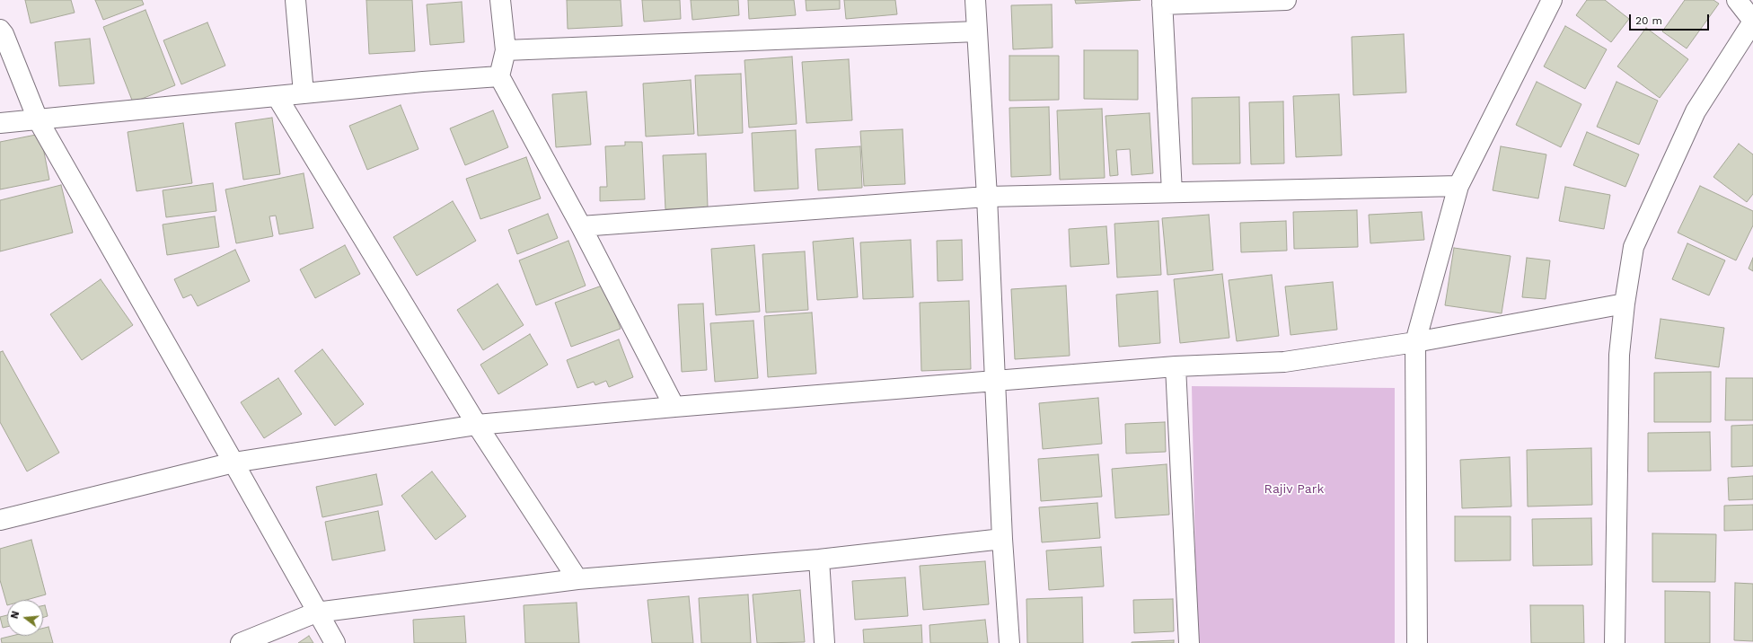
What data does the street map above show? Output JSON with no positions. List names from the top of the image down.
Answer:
{
  "parks": ["Rajiv Park"],
  "scale_bar": "20 m",
  "north": "left"
}
